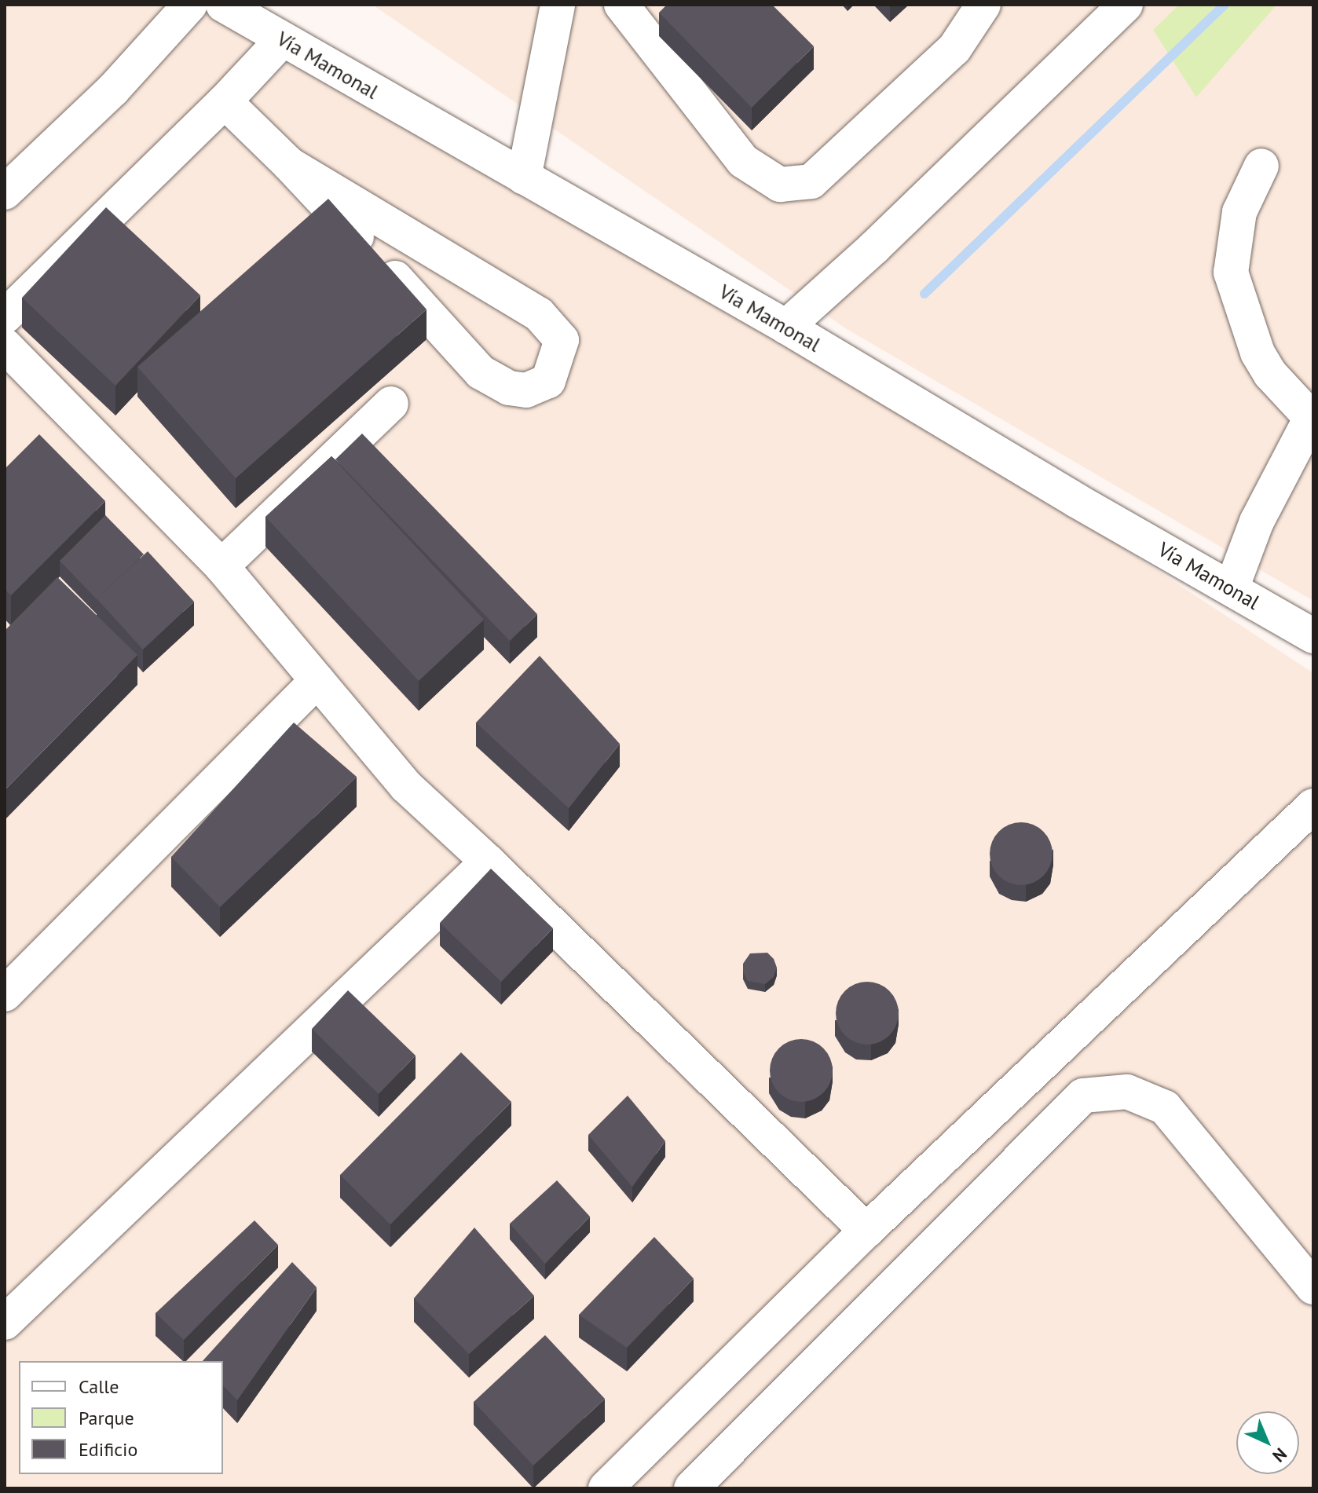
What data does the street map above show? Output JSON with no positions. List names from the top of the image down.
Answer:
{
  "streets": {
    "street": ["Vía Mamonal"]
  },
  "legend": ["Calle", "Parque", "Edificio"],
  "north": "bottom right"
}
